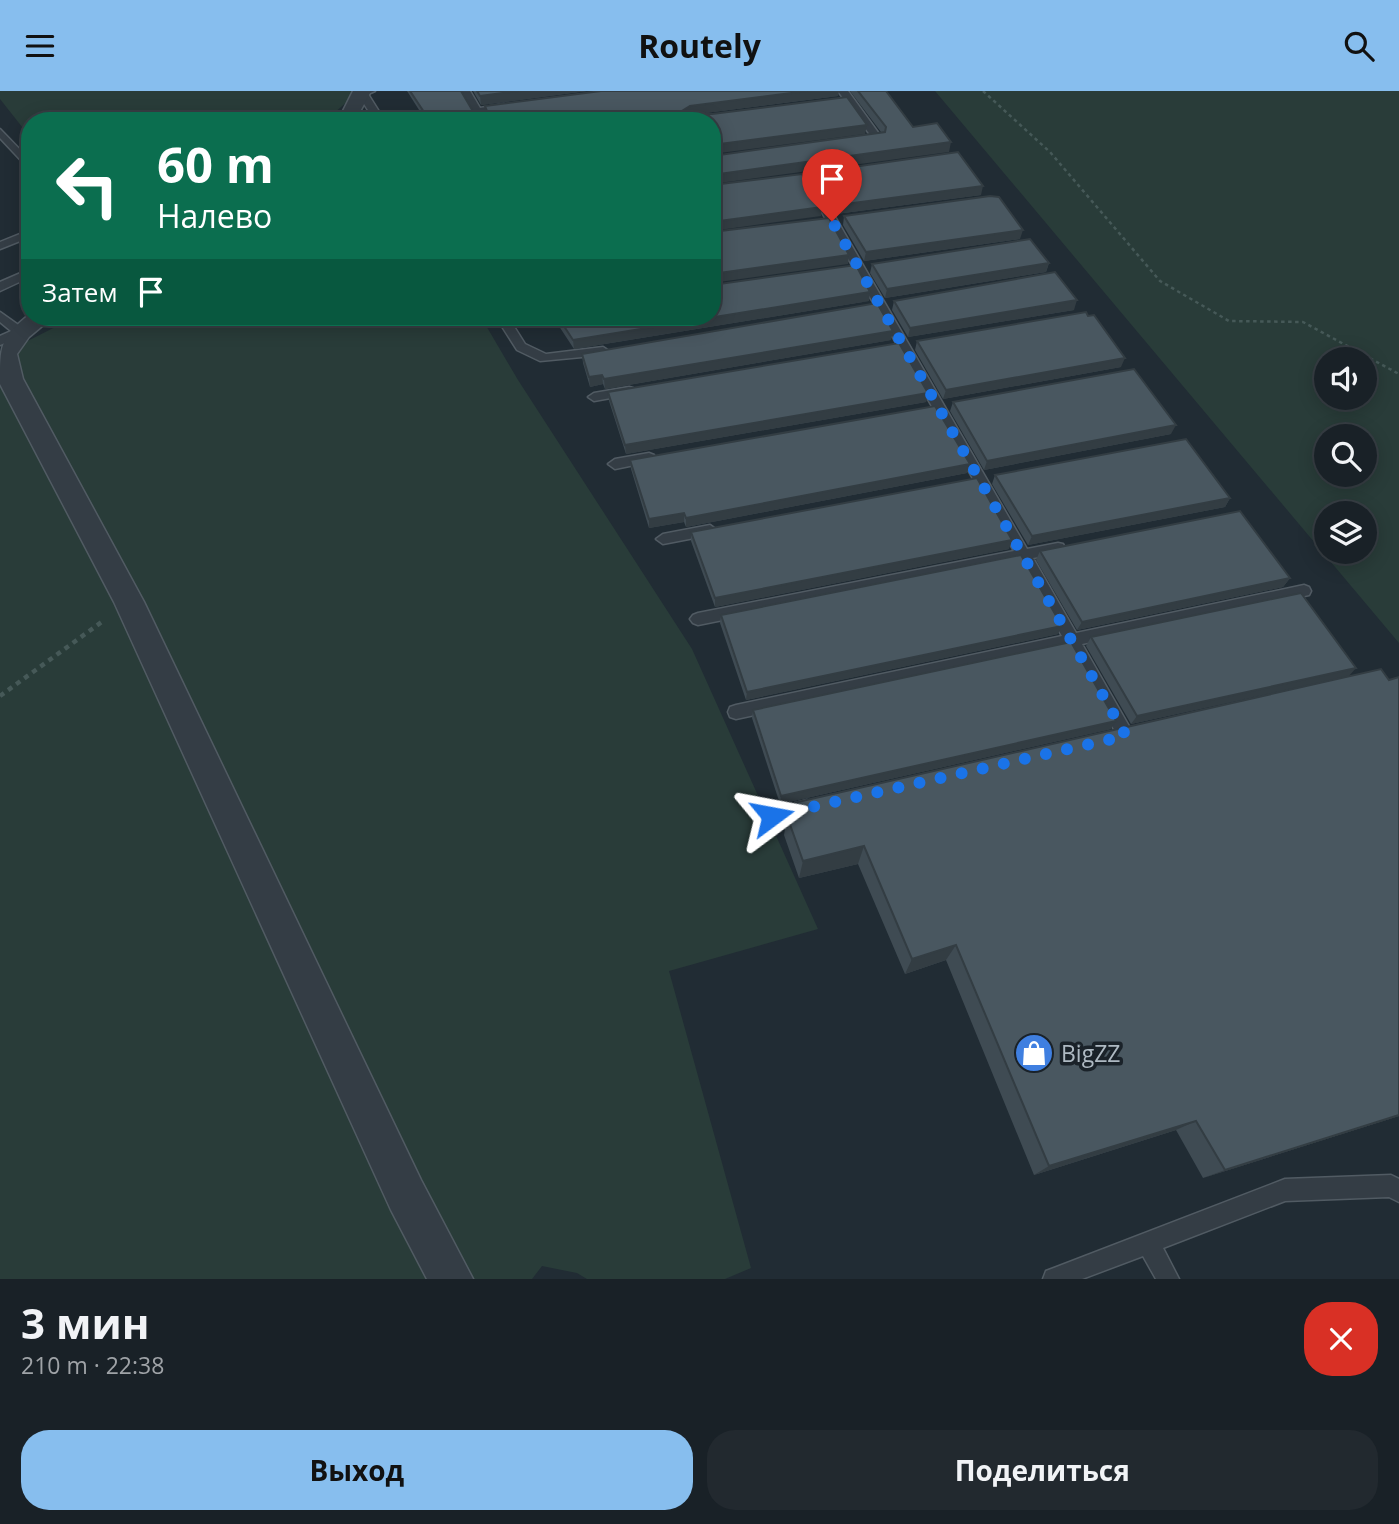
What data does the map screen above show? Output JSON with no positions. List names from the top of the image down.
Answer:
{
  "places": {
    "shop": ["BigZZ"]
  },
  "page": {
    "header": "Routely",
    "turn": ["60 m", "Налево"],
    "then": "Затем",
    "heading": ["3 мин", "210 m · 22:38"],
    "buttons": ["Выход", "Поделиться"]
  }
}
